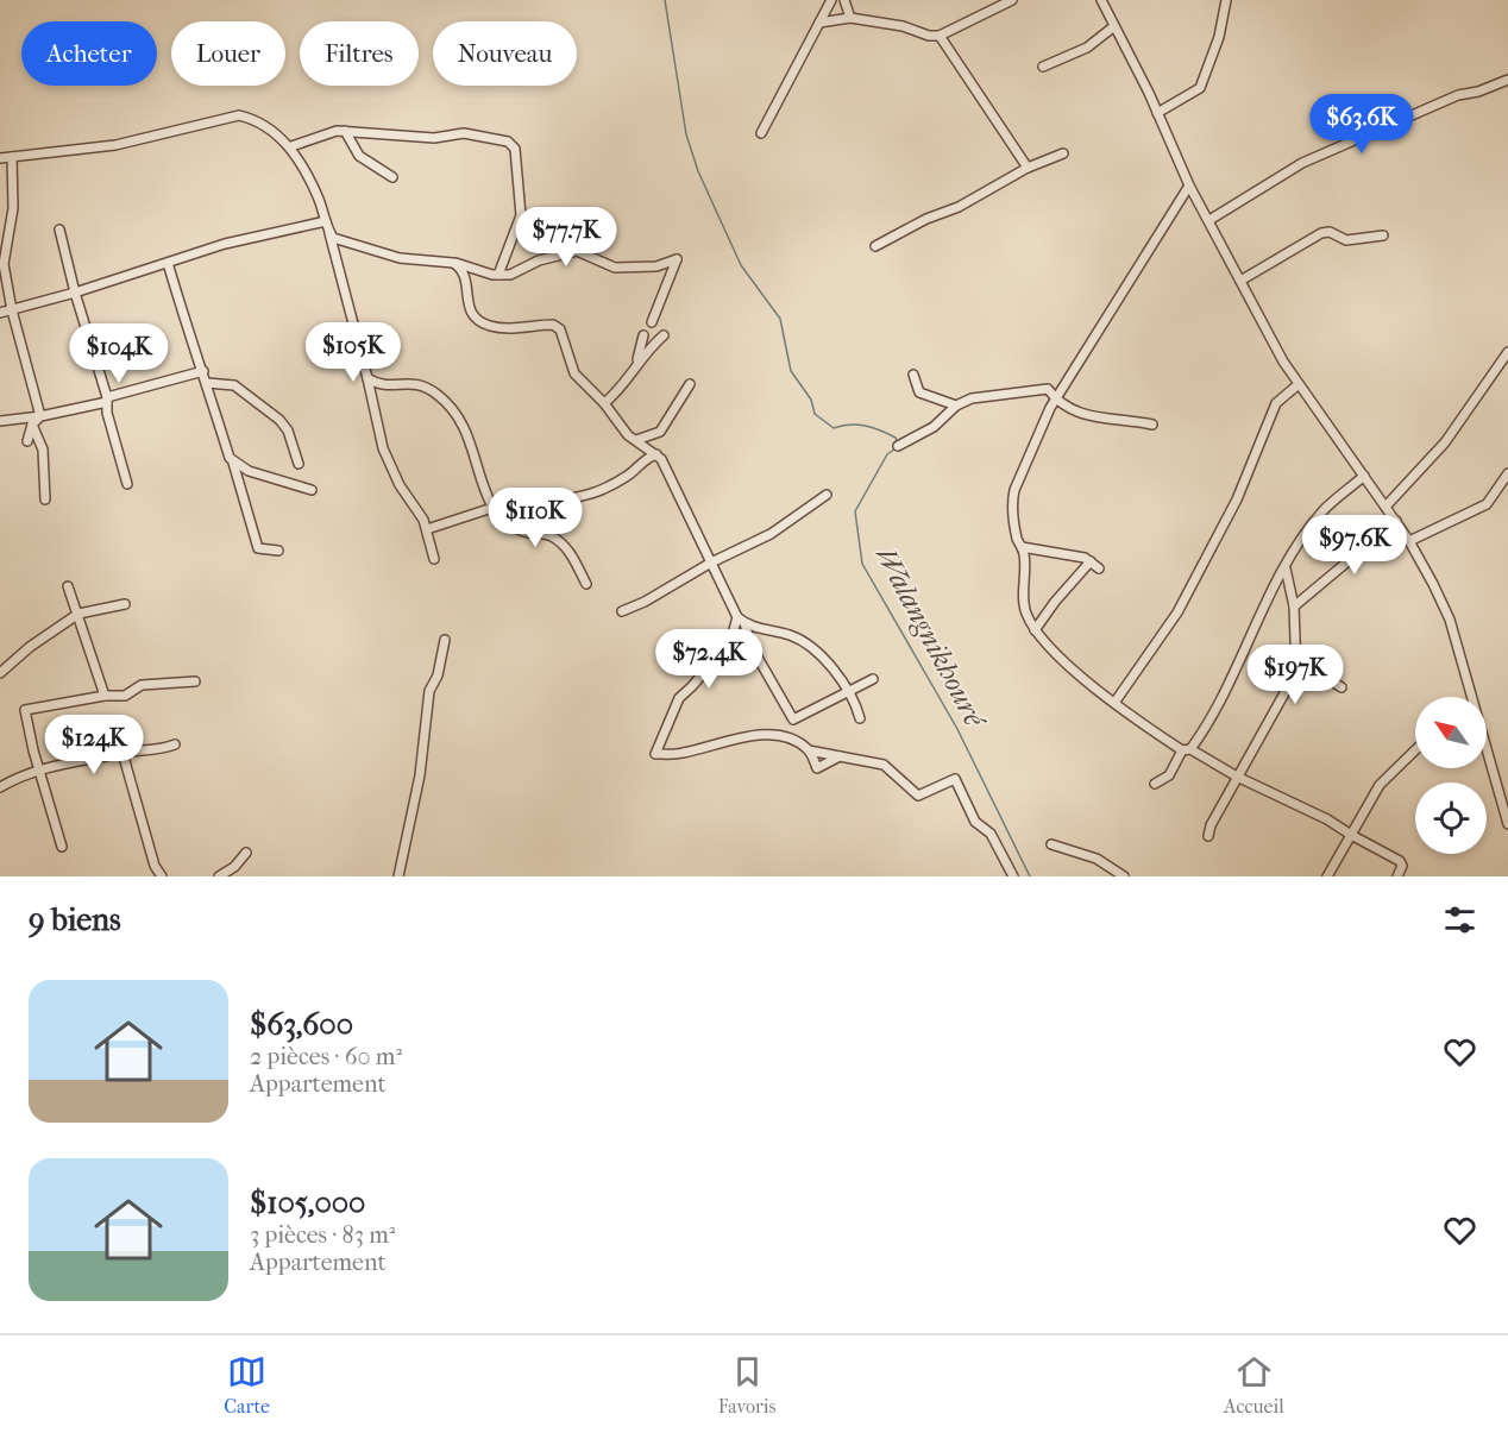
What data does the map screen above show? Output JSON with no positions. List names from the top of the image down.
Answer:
{
  "water": ["Walangnikhouré"],
  "north": "top left",
  "page": {
    "chip": [
      "Acheter",
      "Louer",
      "Filtres",
      "Nouveau"
    ],
    "price": [
      "$63.6K",
      "$77.7K",
      "$105K",
      "$104K",
      "$110K",
      "$97.6K",
      "$72.4K",
      "$197K",
      "$124K"
    ],
    "heading": "9 biens",
    "list": [
      {
        "name": "$63,600",
        "note": "2 pièces · 60 m² · Appartement"
      },
      {
        "name": "$105,000",
        "note": "3 pièces · 83 m² · Appartement"
      }
    ],
    "tabs": ["Carte", "Favoris", "Accueil"]
  }
}
